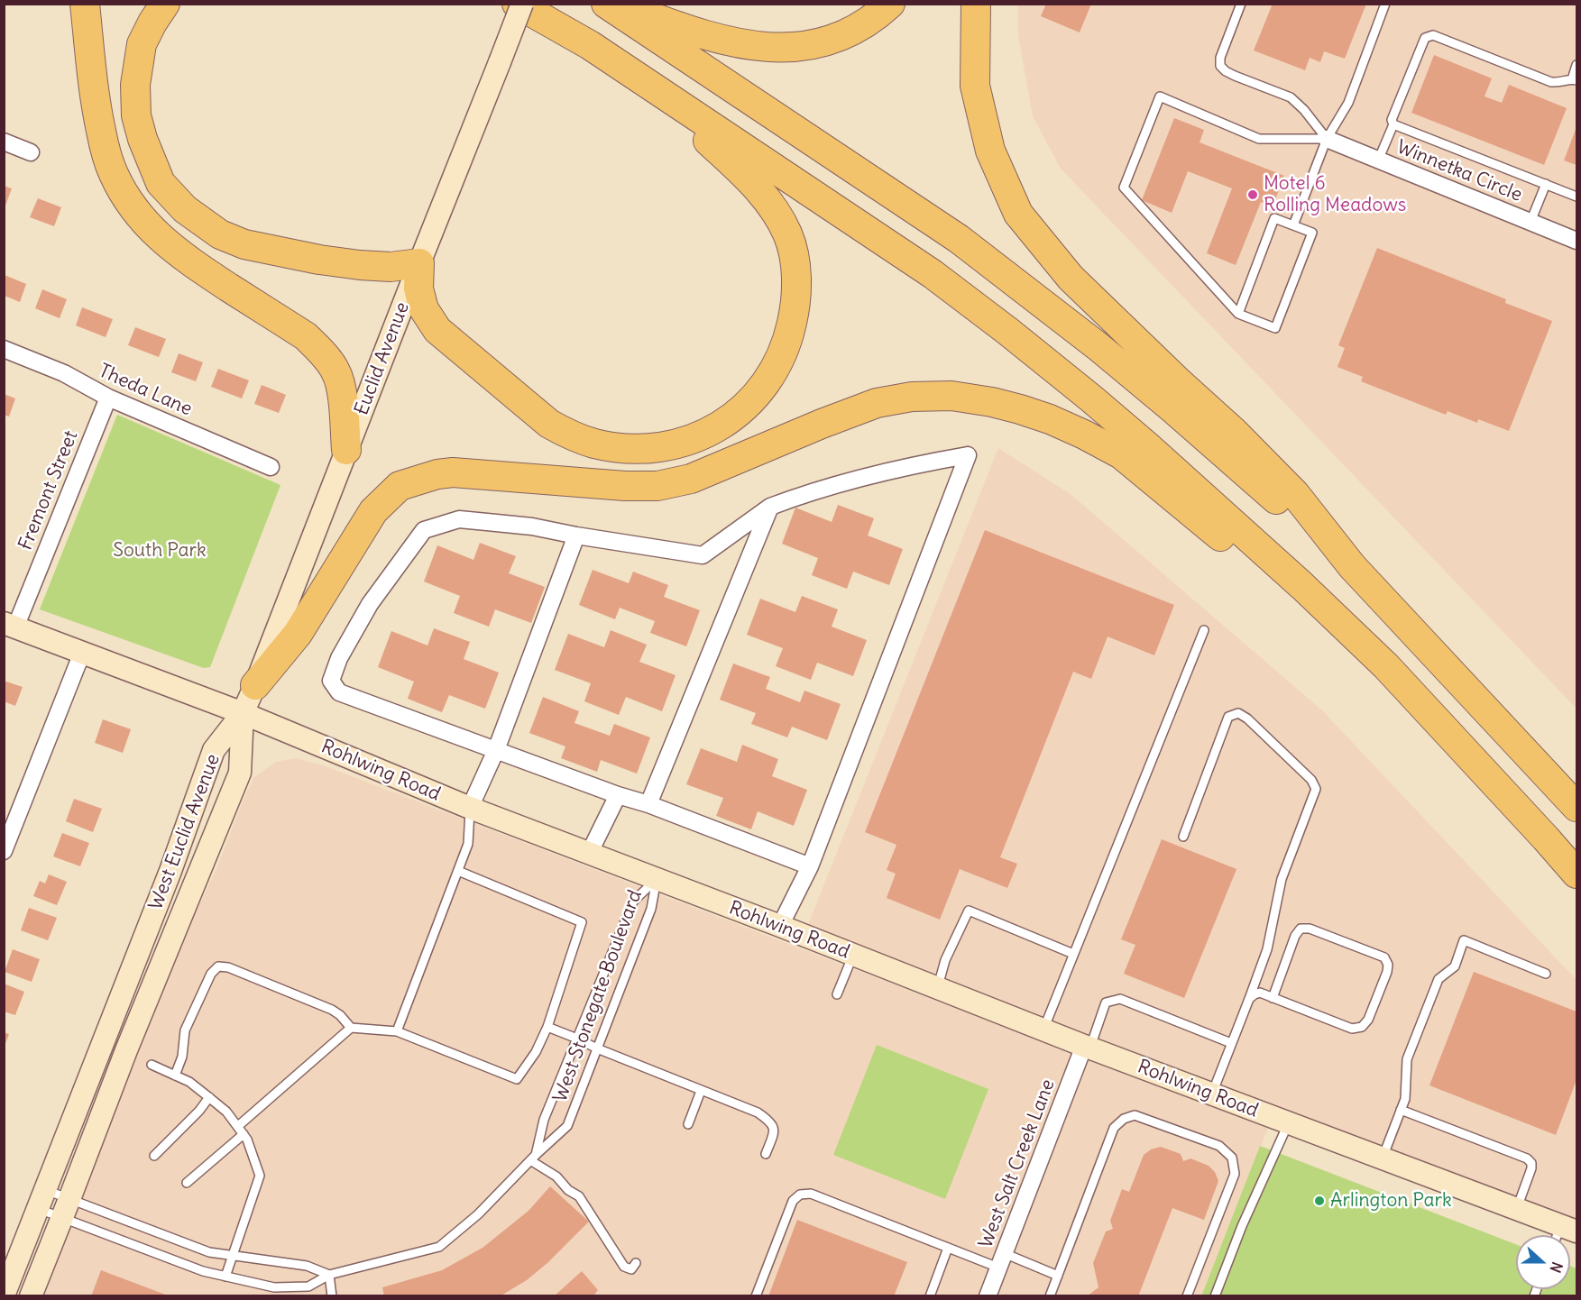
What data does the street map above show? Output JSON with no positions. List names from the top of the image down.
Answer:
{
  "streets": {
    "main road": ["Euclid Avenue", "Rohlwing Road", "West Euclid Avenue"],
    "street": [
      "Winnetka Circle",
      "Theda Lane",
      "Fremont Street",
      "West Salt Creek Lane"
    ],
    "lane": ["West Stonegate Boulevard"]
  },
  "crossings": [
    ["Euclid Avenue", "Rohlwing Road"],
    ["Euclid Avenue", "West Euclid Avenue"],
    ["Theda Lane", "Fremont Street"],
    ["Fremont Street", "Rohlwing Road"],
    ["Rohlwing Road", "West Euclid Avenue"],
    ["Rohlwing Road", "West Stonegate Boulevard"],
    ["Rohlwing Road", "West Salt Creek Lane"],
    ["West Euclid Avenue", "West Stonegate Boulevard"]
  ],
  "parks": ["South Park"],
  "places": ["Motel 6 Rolling Meadows", "Arlington Park"],
  "north": "right"
}
